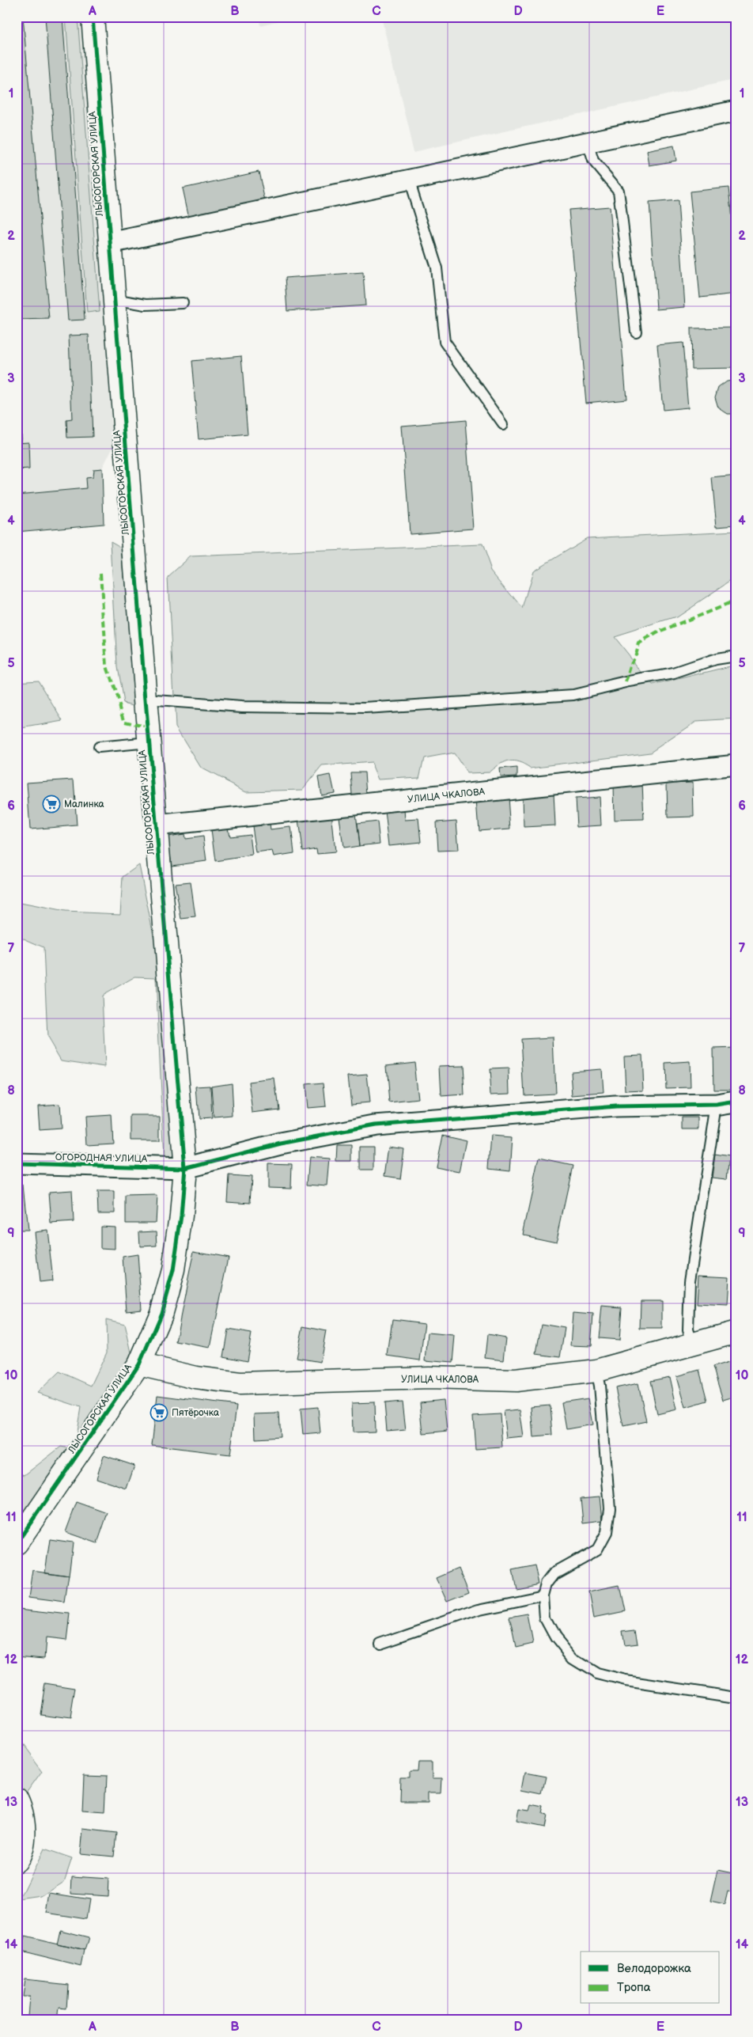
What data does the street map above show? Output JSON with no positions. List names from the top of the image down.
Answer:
{
  "streets": {
    "street": ["ЛЫСОГОРСКАЯ УЛИЦА", "УЛИЦА ЧКАЛОВА", "ОГОРОДНАЯ УЛИЦА"]
  },
  "crossings": [
    ["ЛЫСОГОРСКАЯ УЛИЦА", "УЛИЦА ЧКАЛОВА"],
    ["ЛЫСОГОРСКАЯ УЛИЦА", "ОГОРОДНАЯ УЛИЦА"]
  ],
  "places": {
    "supermarket": ["Малинка", "Пятёрочка"]
  },
  "legend": ["Велодорожка", "Тропа"],
  "grid": {
    "columns": [
      "A",
      "B",
      "C",
      "D",
      "E"
    ],
    "rows": [
      "1",
      "2",
      "3",
      "4",
      "5",
      "6",
      "7",
      "8",
      "9",
      "10",
      "11",
      "12",
      "13",
      "14"
    ]
  }
}
